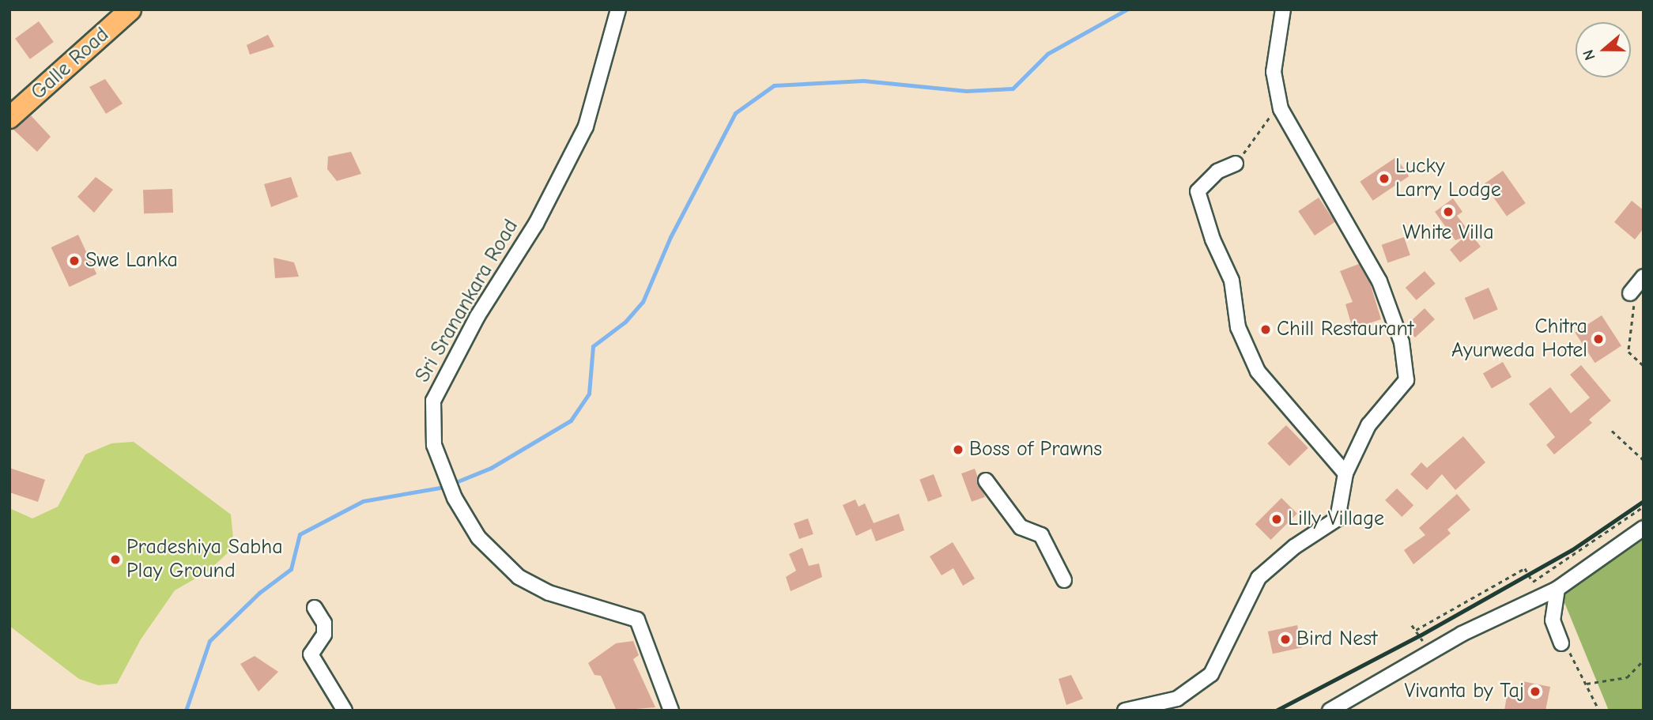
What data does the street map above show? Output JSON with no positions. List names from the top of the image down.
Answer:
{
  "streets": {
    "highway": ["Galle Road"],
    "street": ["Sri Sranankara Road"]
  },
  "places": [
    "Lucky Larry Lodge",
    "White Villa",
    "Swe Lanka",
    "Chill Restaurant",
    "Chitra Ayurweda Hotel",
    "Boss of Prawns",
    "Lilly Village",
    "Pradeshiya Sabha Play Ground",
    "Bird Nest",
    "Vivanta by Taj"
  ],
  "north": "left"
}
